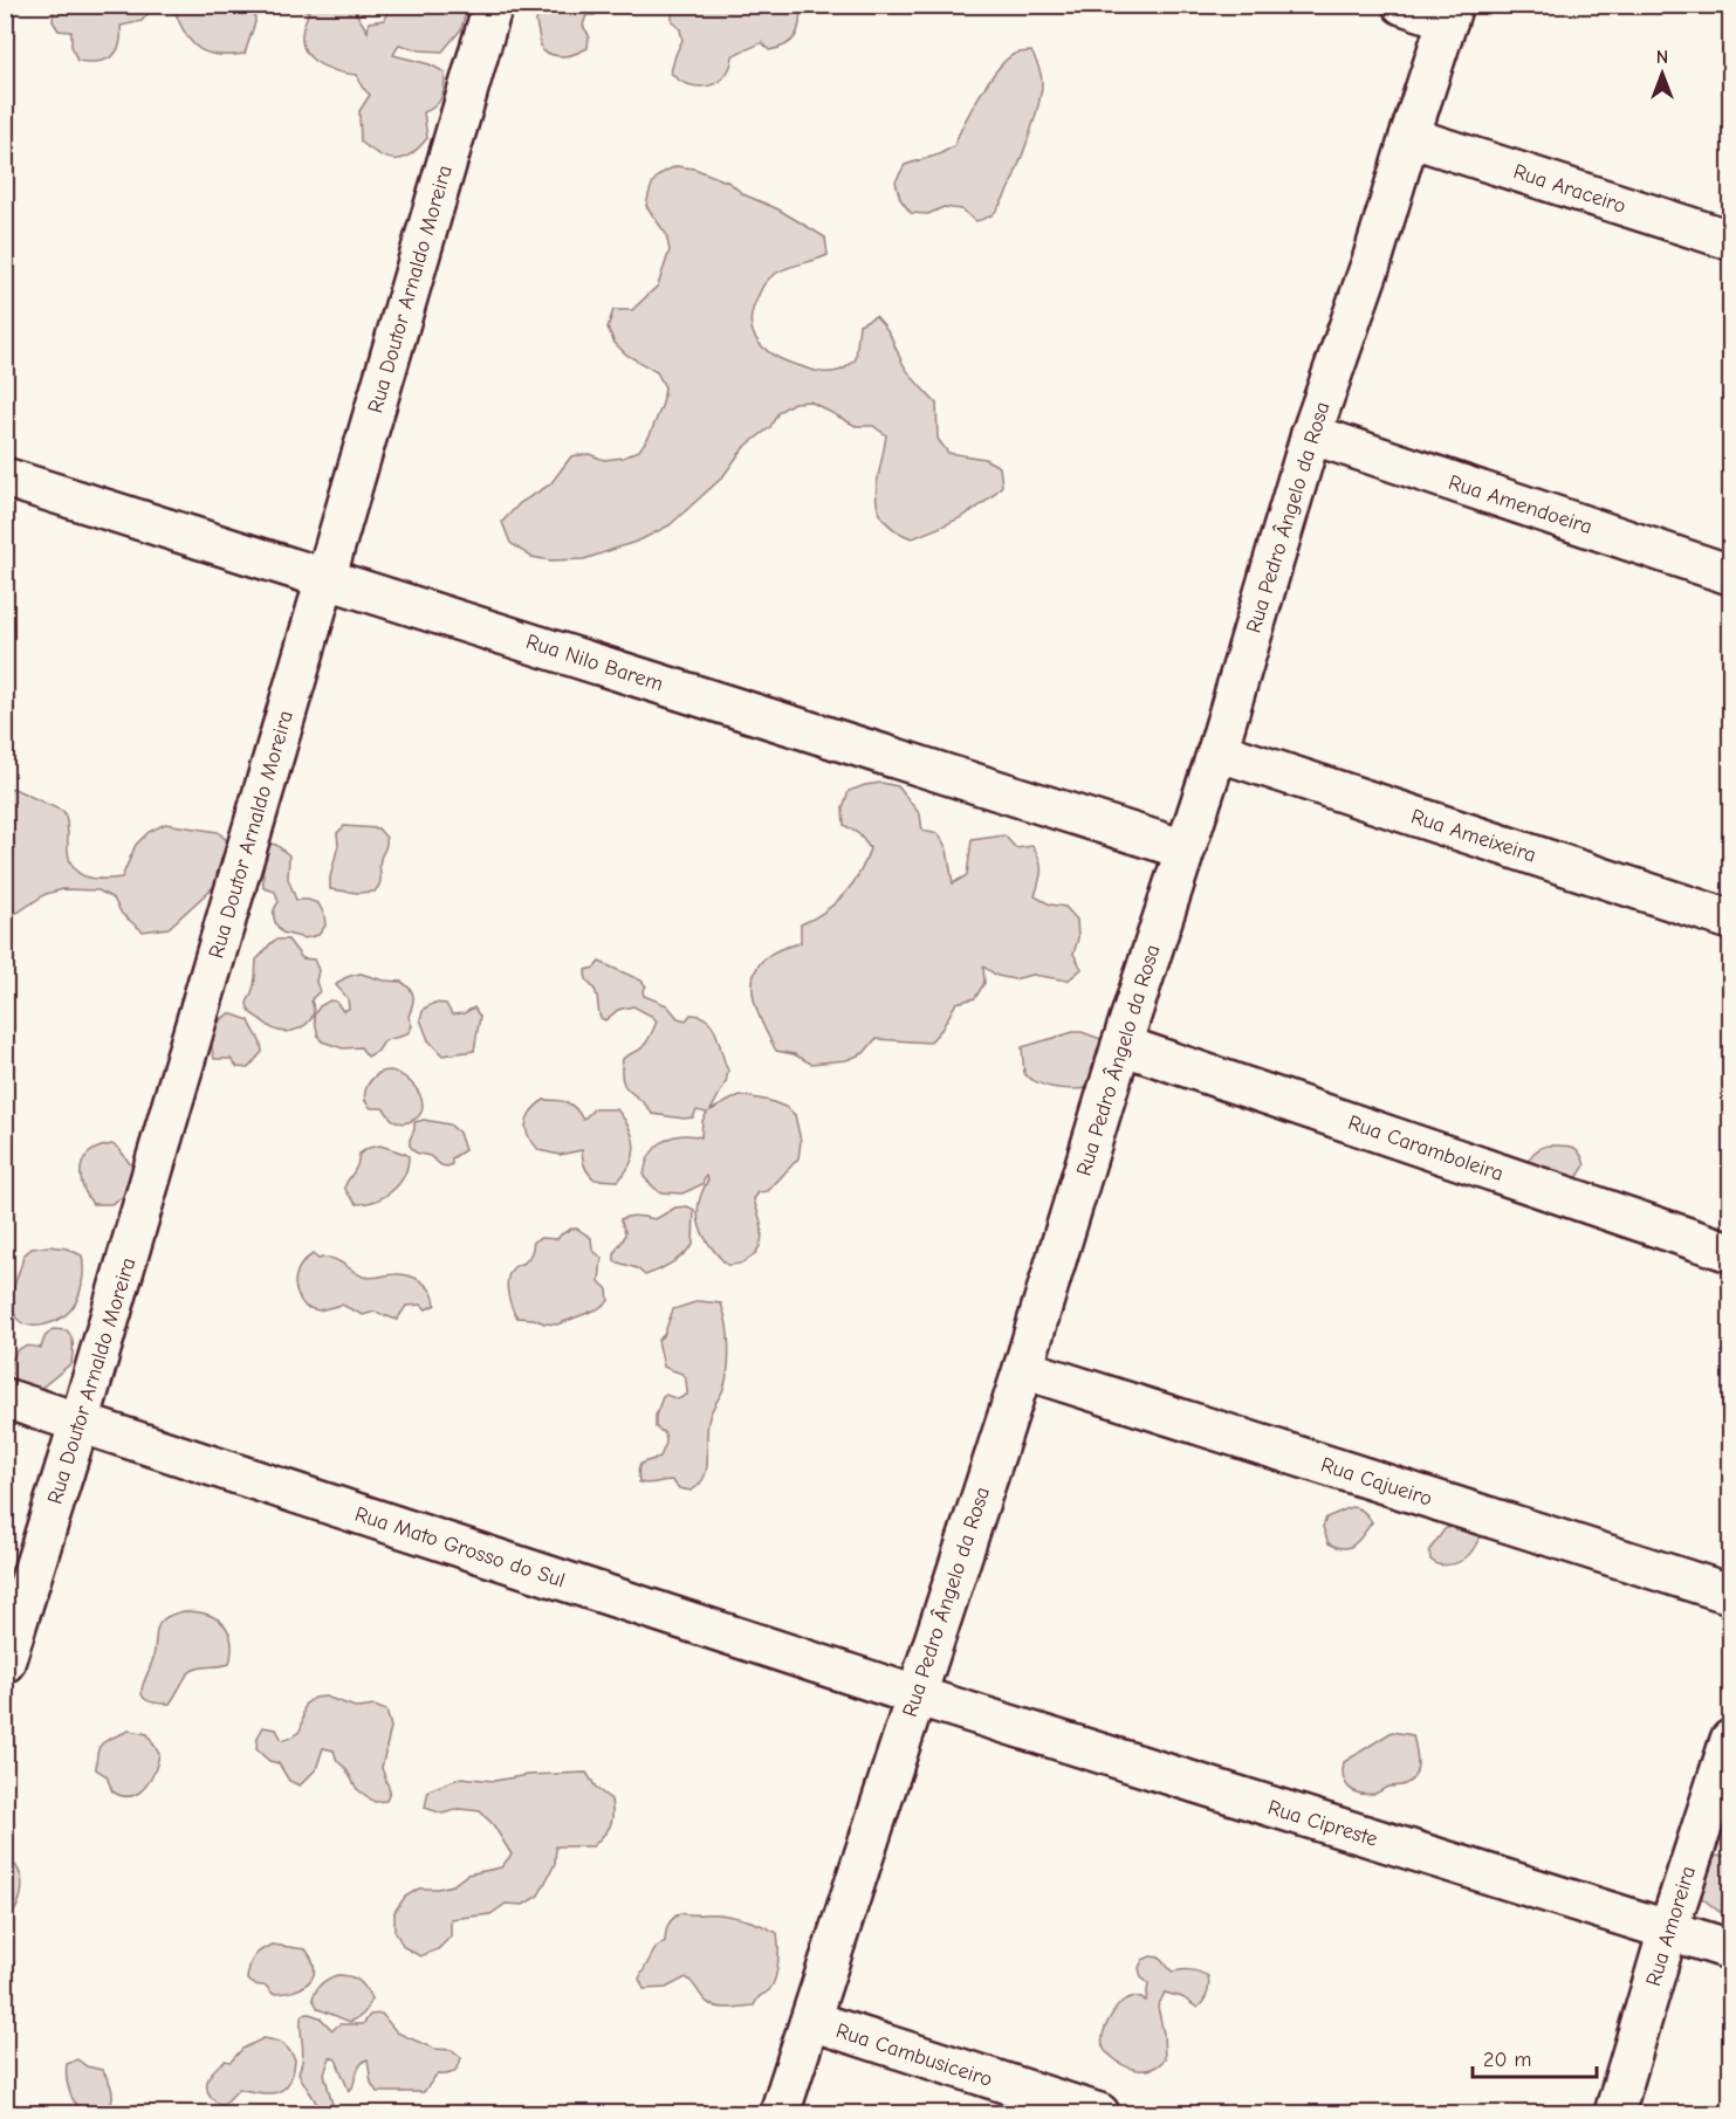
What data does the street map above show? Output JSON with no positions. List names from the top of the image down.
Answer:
{
  "streets": {
    "street": [
      "Rua Araceiro",
      "Rua Doutor Arnaldo Moreira",
      "Rua Amendoeira",
      "Rua Pedro Ângelo da Rosa",
      "Rua Nilo Barem",
      "Rua Ameixeira",
      "Rua Caramboleira",
      "Rua Cajueiro",
      "Rua Mato Grosso do Sul",
      "Rua Cipreste",
      "Rua Amoreira",
      "Rua Cambusiceiro"
    ]
  },
  "crossings": [
    ["Rua Araceiro", "Rua Pedro Ângelo da Rosa"],
    ["Rua Doutor Arnaldo Moreira", "Rua Nilo Barem"],
    ["Rua Doutor Arnaldo Moreira", "Rua Mato Grosso do Sul"],
    ["Rua Amendoeira", "Rua Pedro Ângelo da Rosa"],
    ["Rua Pedro Ângelo da Rosa", "Rua Nilo Barem"],
    ["Rua Pedro Ângelo da Rosa", "Rua Ameixeira"],
    ["Rua Pedro Ângelo da Rosa", "Rua Caramboleira"],
    ["Rua Pedro Ângelo da Rosa", "Rua Cajueiro"],
    ["Rua Pedro Ângelo da Rosa", "Rua Mato Grosso do Sul"],
    ["Rua Pedro Ângelo da Rosa", "Rua Cipreste"],
    ["Rua Pedro Ângelo da Rosa", "Rua Cambusiceiro"],
    ["Rua Mato Grosso do Sul", "Rua Cipreste"],
    ["Rua Cipreste", "Rua Amoreira"]
  ],
  "scale_bar": "20 m",
  "north": "top"
}
